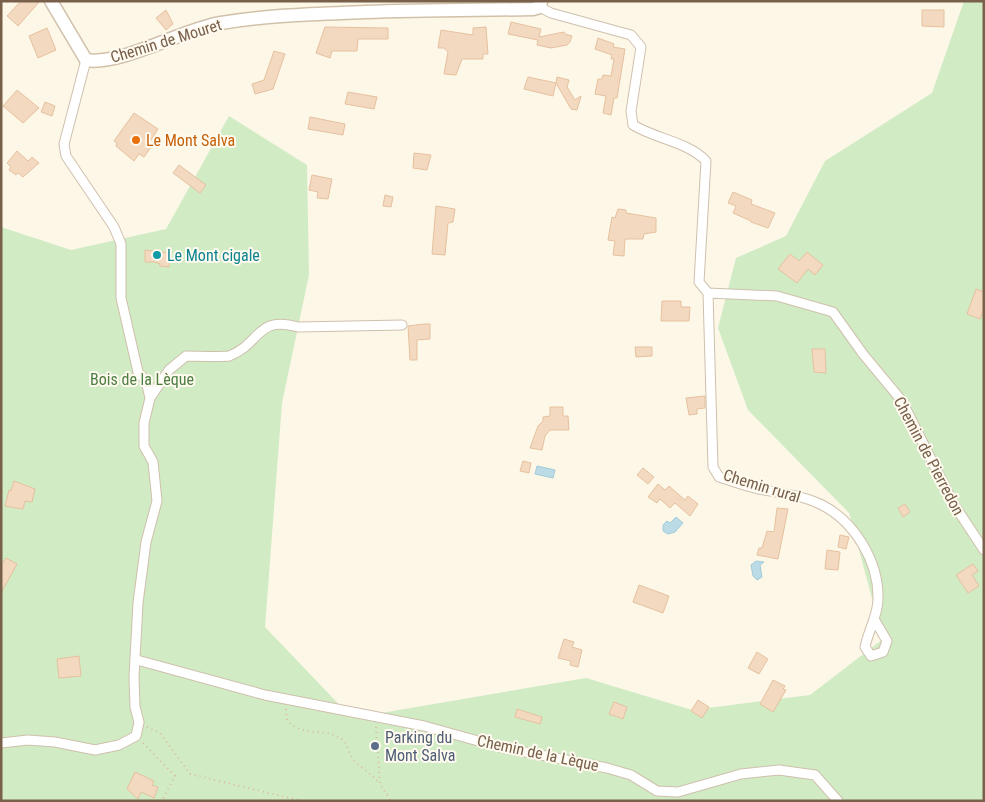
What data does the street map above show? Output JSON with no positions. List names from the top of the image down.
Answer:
{
  "streets": {
    "street": [
      "Chemin de Mouret",
      "Chemin de Pierredon",
      "Chemin rural",
      "Chemin de la Lèque"
    ]
  },
  "crossings": [
    ["Chemin de Pierredon", "Chemin rural"]
  ],
  "parks": ["Bois de la Lèque"],
  "places": ["Le Mont Salva", "Le Mont cigale", "Parking du Mont Salva"]
}
